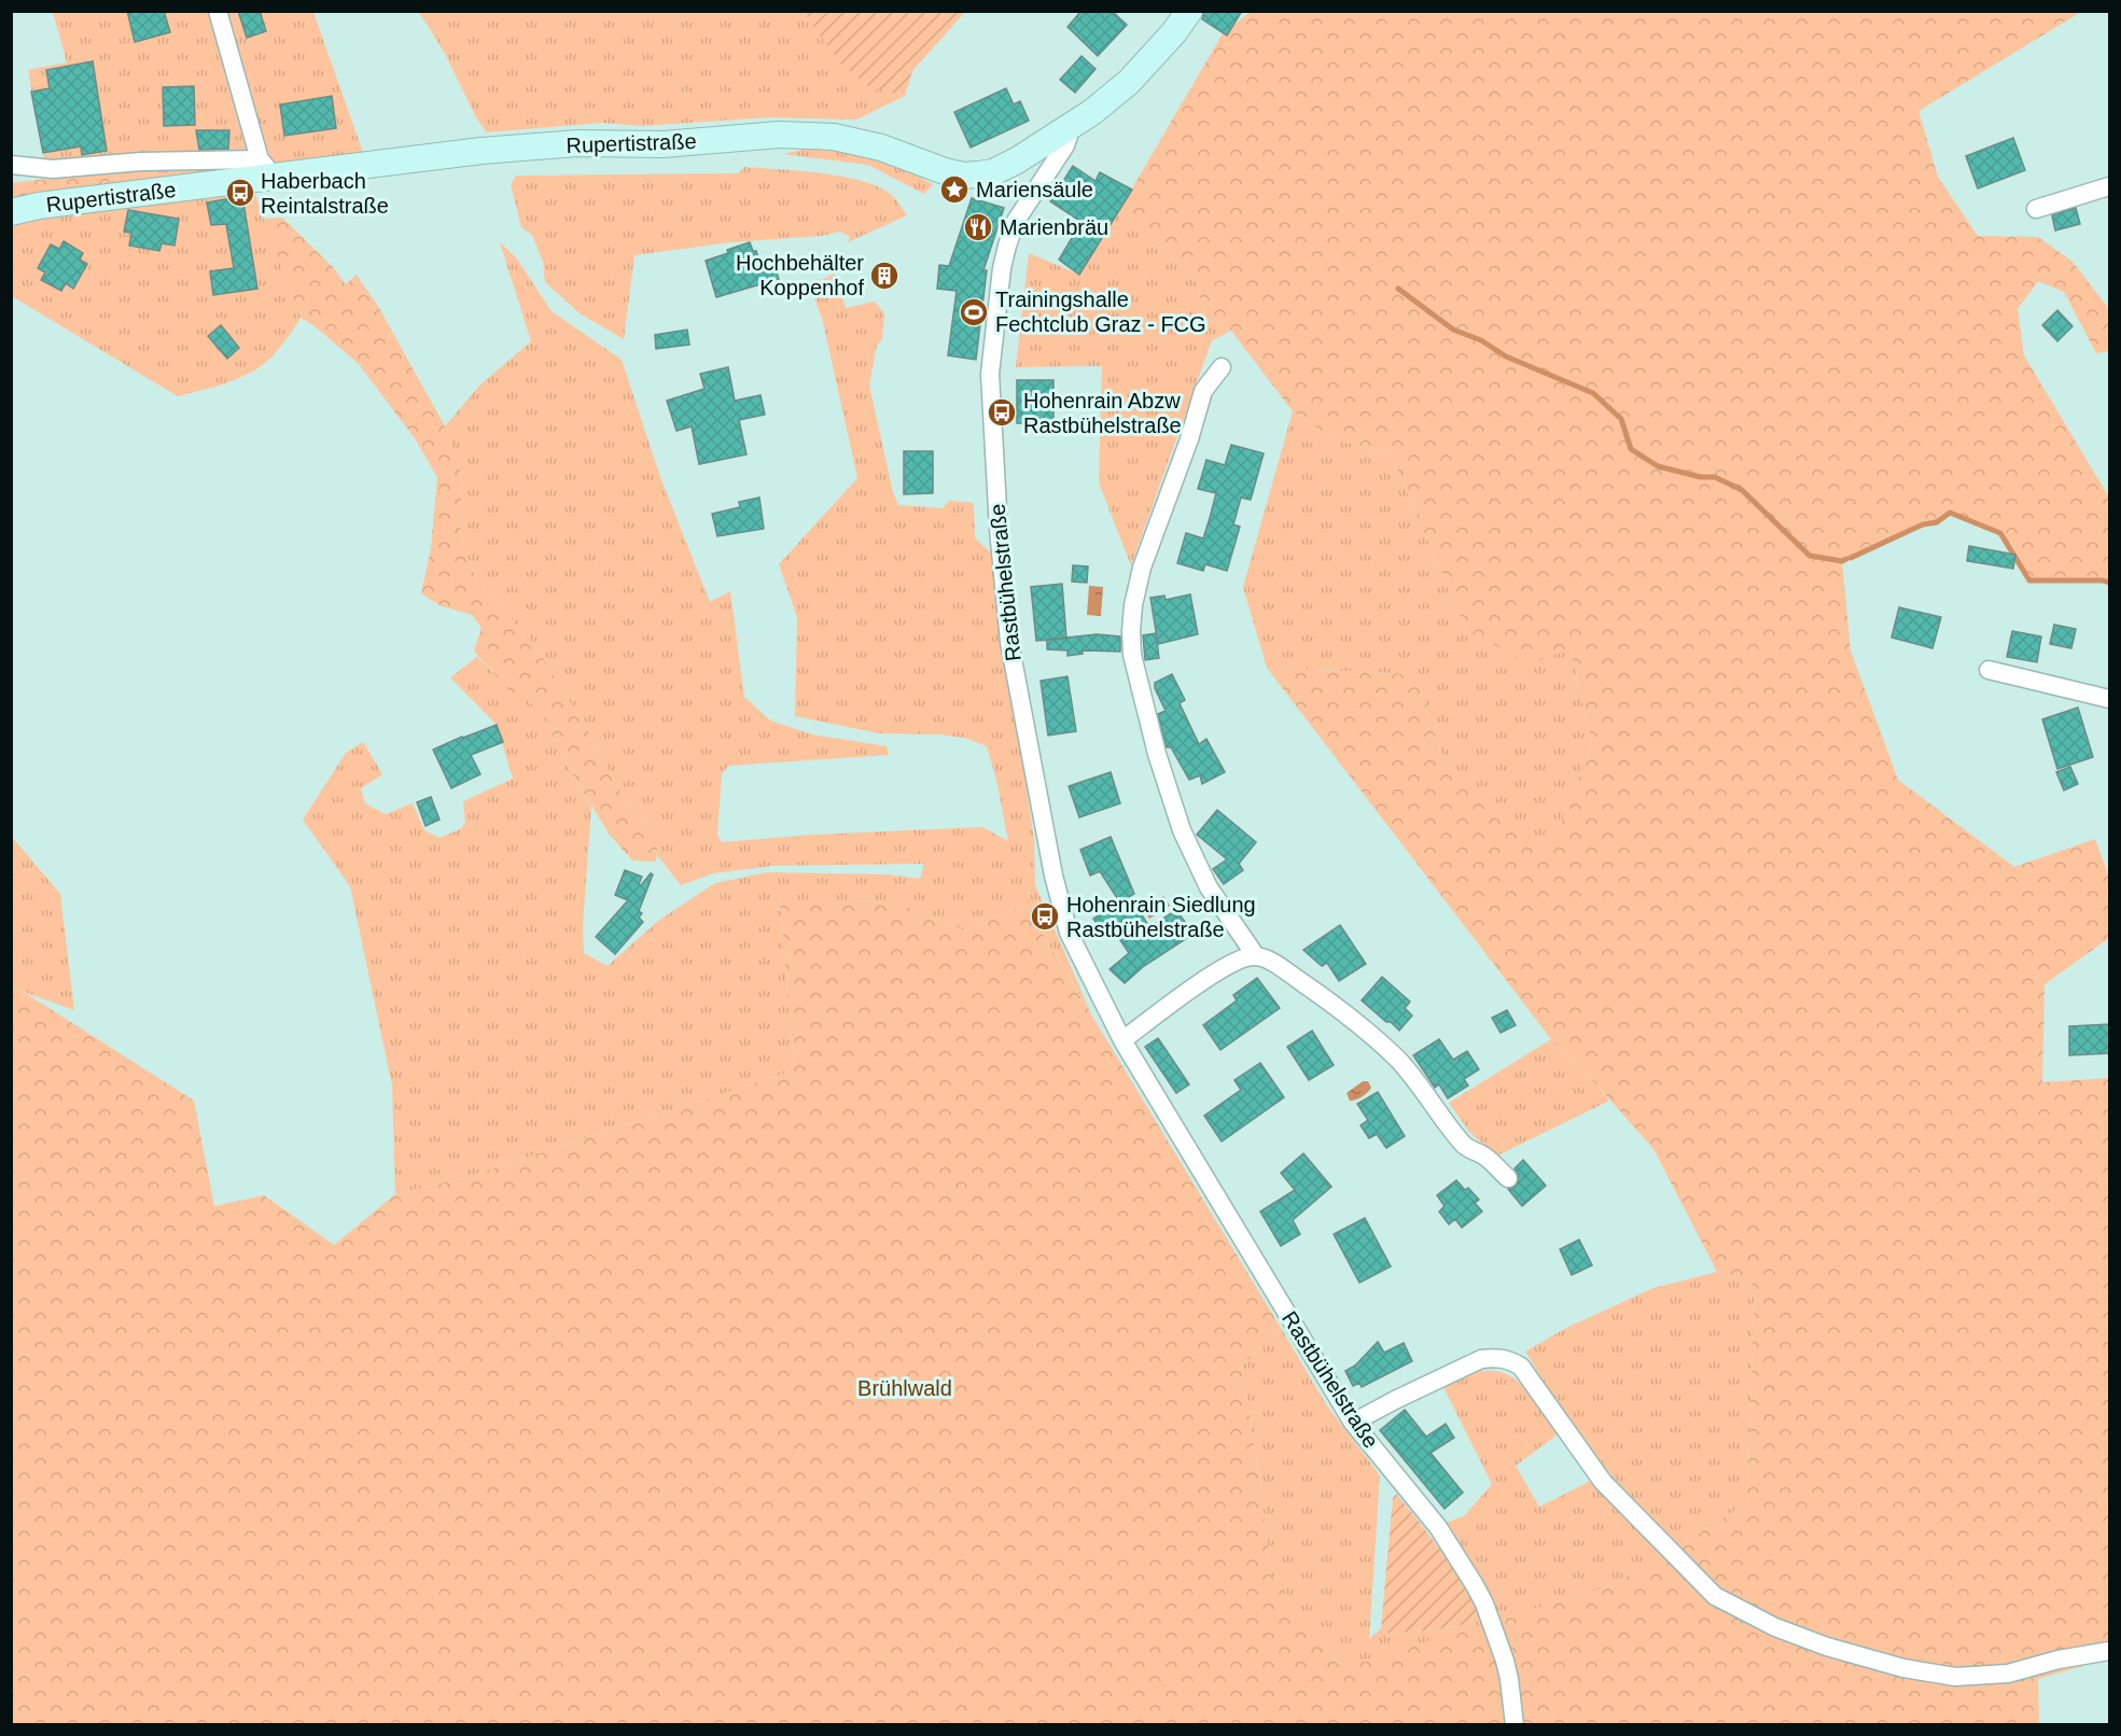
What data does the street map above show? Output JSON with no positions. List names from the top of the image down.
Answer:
{
  "streets": {
    "main road": ["Rupertistraße"],
    "street": ["Rastbühelstraße"]
  },
  "crossings": [
    ["Rupertistraße", "Rastbühelstraße"]
  ],
  "parks": ["Brühlwald"],
  "places": {
    "place": ["Mariensäule"],
    "bus stop": ["Haberbach Reintalstraße", "Hohenrain Abzw Rastbühelstraße", "Hohenrain Siedlung Rastbühelstraße"],
    "restaurant": ["Marienbräu"],
    "building": ["Hochbehälter Koppenhof"],
    "sports": ["Trainingshalle Fechtclub Graz - FCG"]
  }
}
